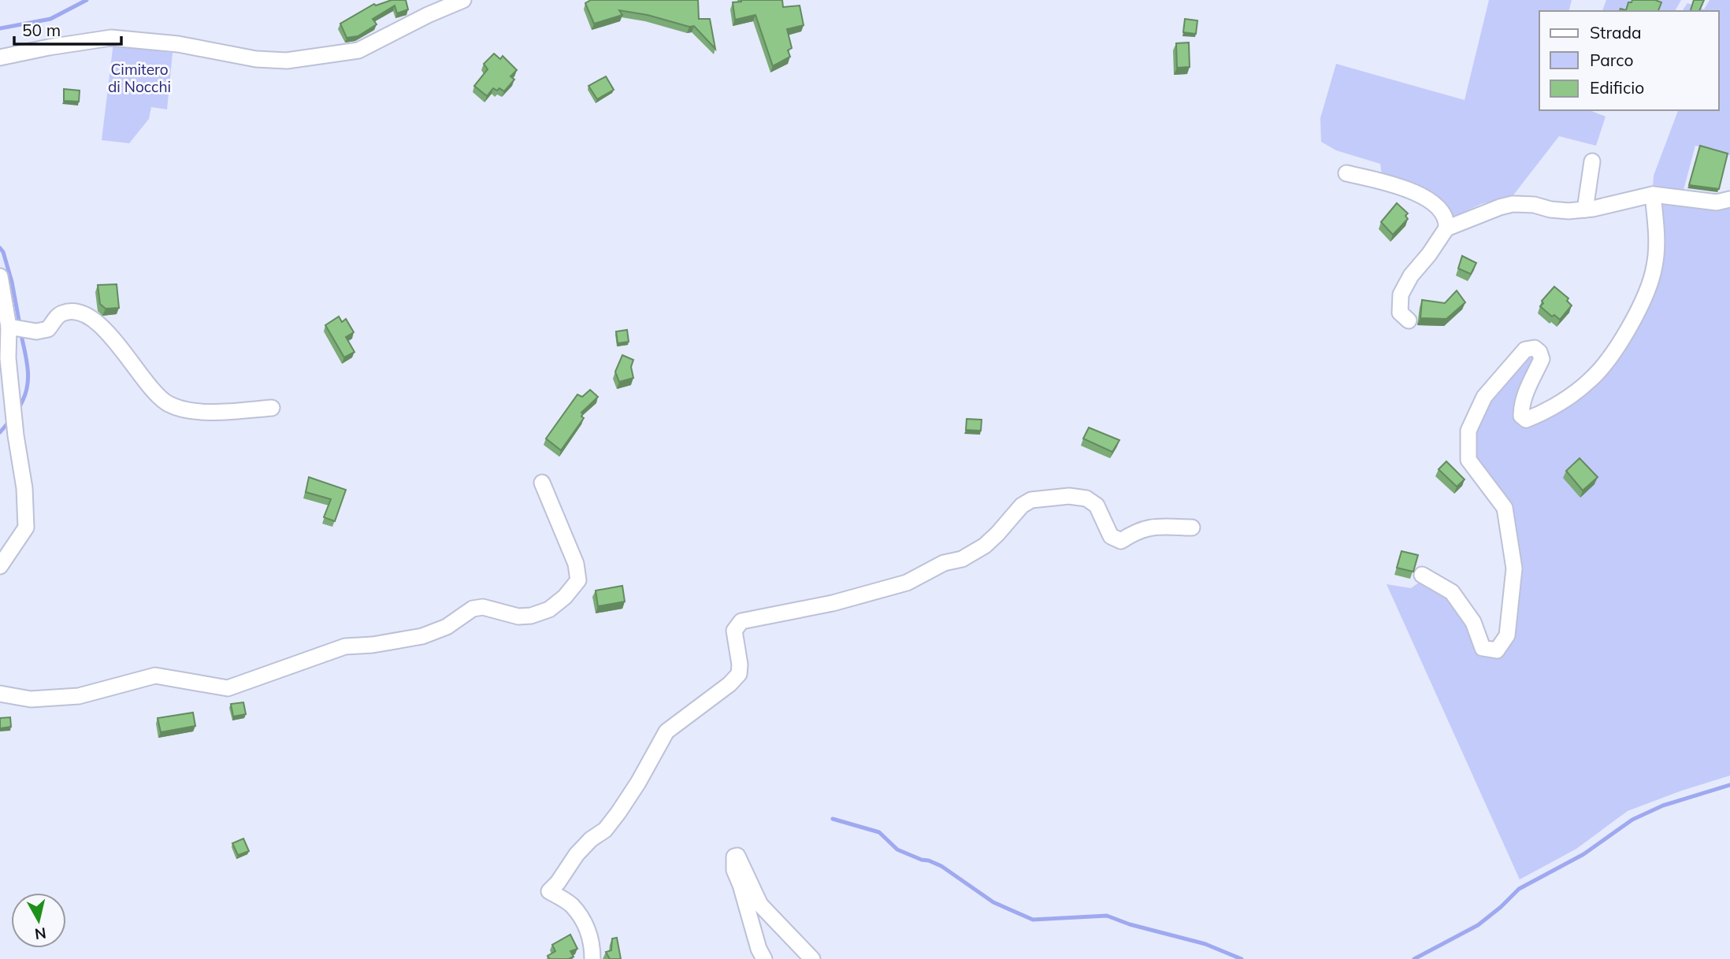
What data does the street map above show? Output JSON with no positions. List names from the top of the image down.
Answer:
{
  "parks": ["Cimitero di Nocchi"],
  "legend": ["Strada", "Parco", "Edificio"],
  "scale_bar": "50 m",
  "north": "bottom"
}
